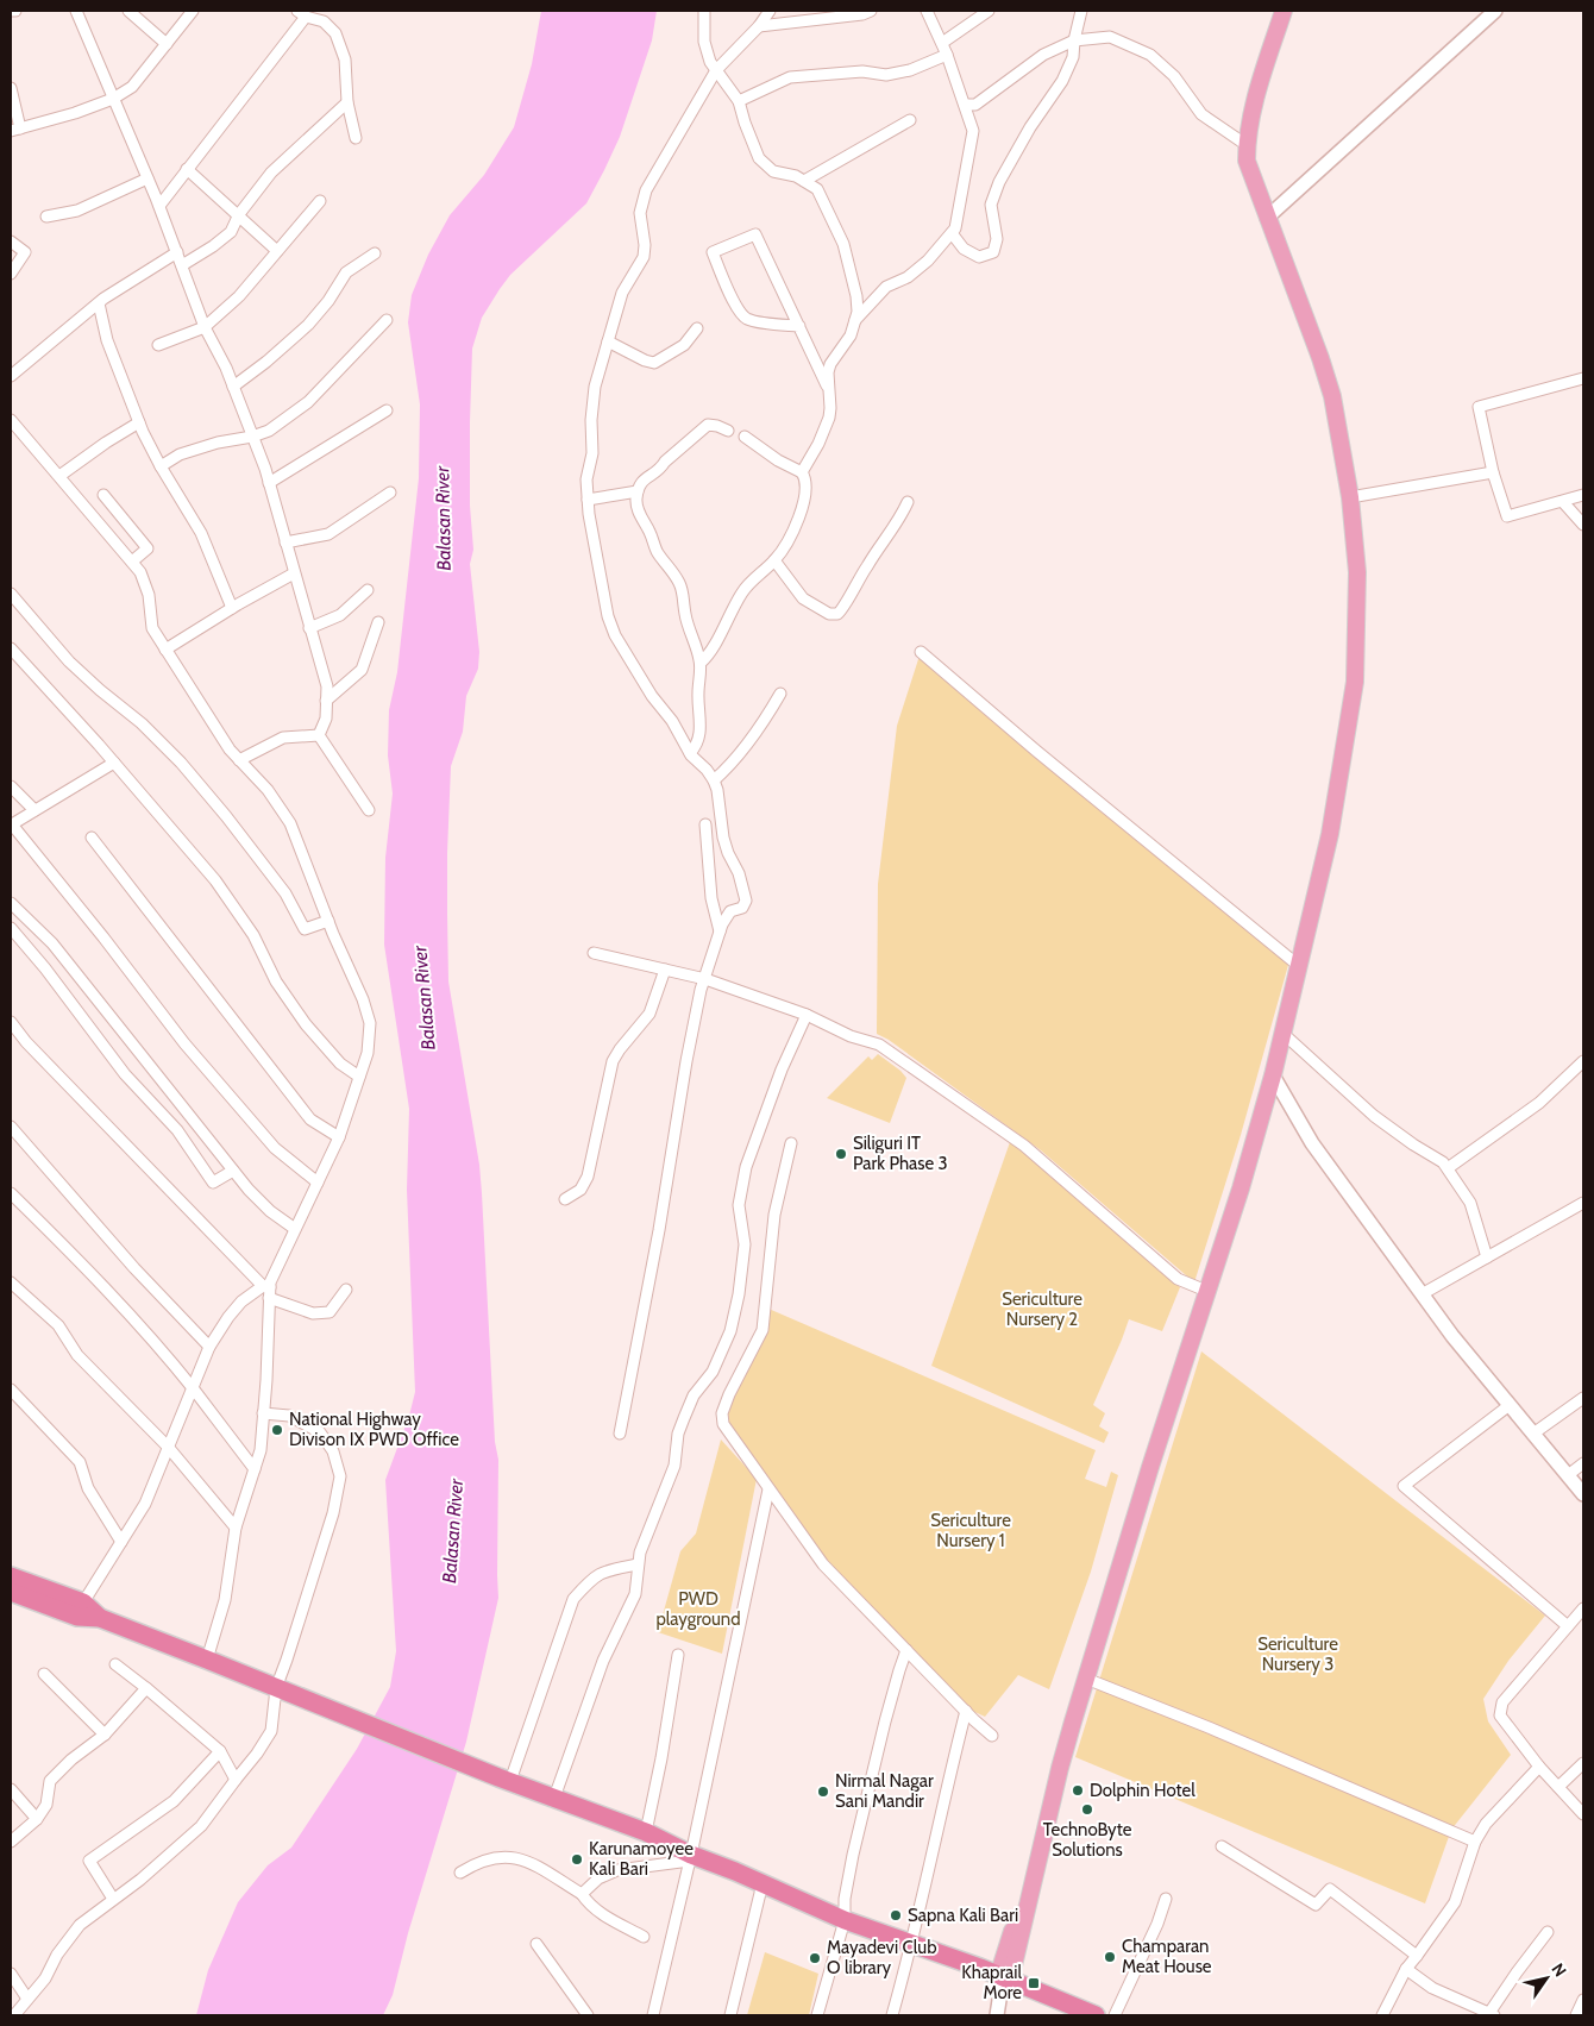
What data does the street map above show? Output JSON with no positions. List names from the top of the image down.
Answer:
{
  "water": ["Balasan River"],
  "parks": [
    "Sericulture Nursery 2",
    "Sericulture Nursery 1",
    "PWD playground",
    "Sericulture Nursery 3"
  ],
  "places": {
    "other": [
      "Siliguri IT Park Phase 3",
      "National Highway Divison IX PWD Office",
      "Dolphin Hotel",
      "Nirmal Nagar Sani Mandir",
      "TechnoByte Solutions",
      "Karunamoyee Kali Bari",
      "Sapna Kali Bari",
      "Champaran Meat House",
      "Mayadevi Club O library"
    ],
    "transit": ["Khaprail More"]
  },
  "north": "top right"
}
